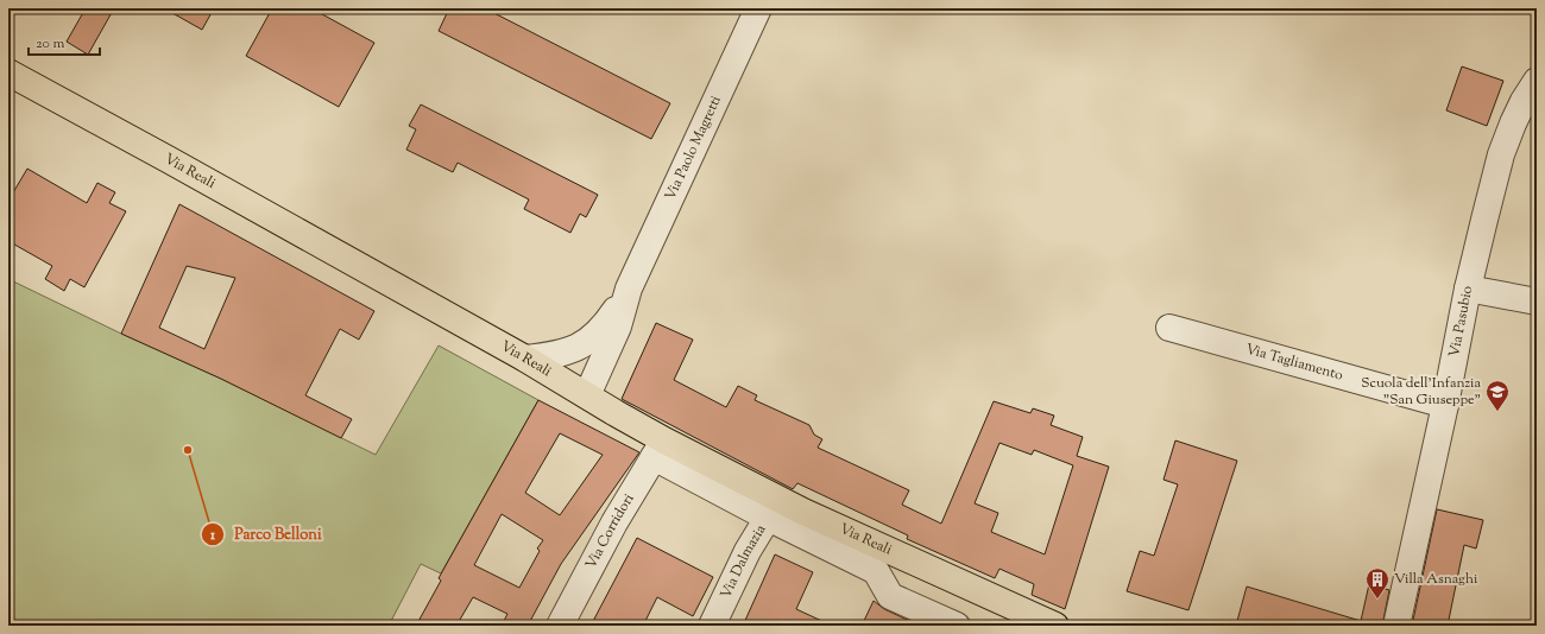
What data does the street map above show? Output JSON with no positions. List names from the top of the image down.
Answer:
{
  "streets": {
    "main road": ["Via Reali"],
    "street": [
      "Via Paolo Magretti",
      "Via Pasubio",
      "Via Tagliamento",
      "Via Corridori",
      "Via Dalmazia"
    ]
  },
  "crossings": [
    ["Via Paolo Magretti", "Via Reali"],
    ["Via Reali", "Via Corridori"],
    ["Via Reali", "Via Dalmazia"],
    ["Via Pasubio", "Via Tagliamento"]
  ],
  "places": {
    "school or university": ["Scuola dell'Infanzia \"San Giuseppe\""],
    "other": ["Parco Belloni"],
    "building": ["Villa Asnaghi"]
  },
  "scale_bar": "20 m"
}
